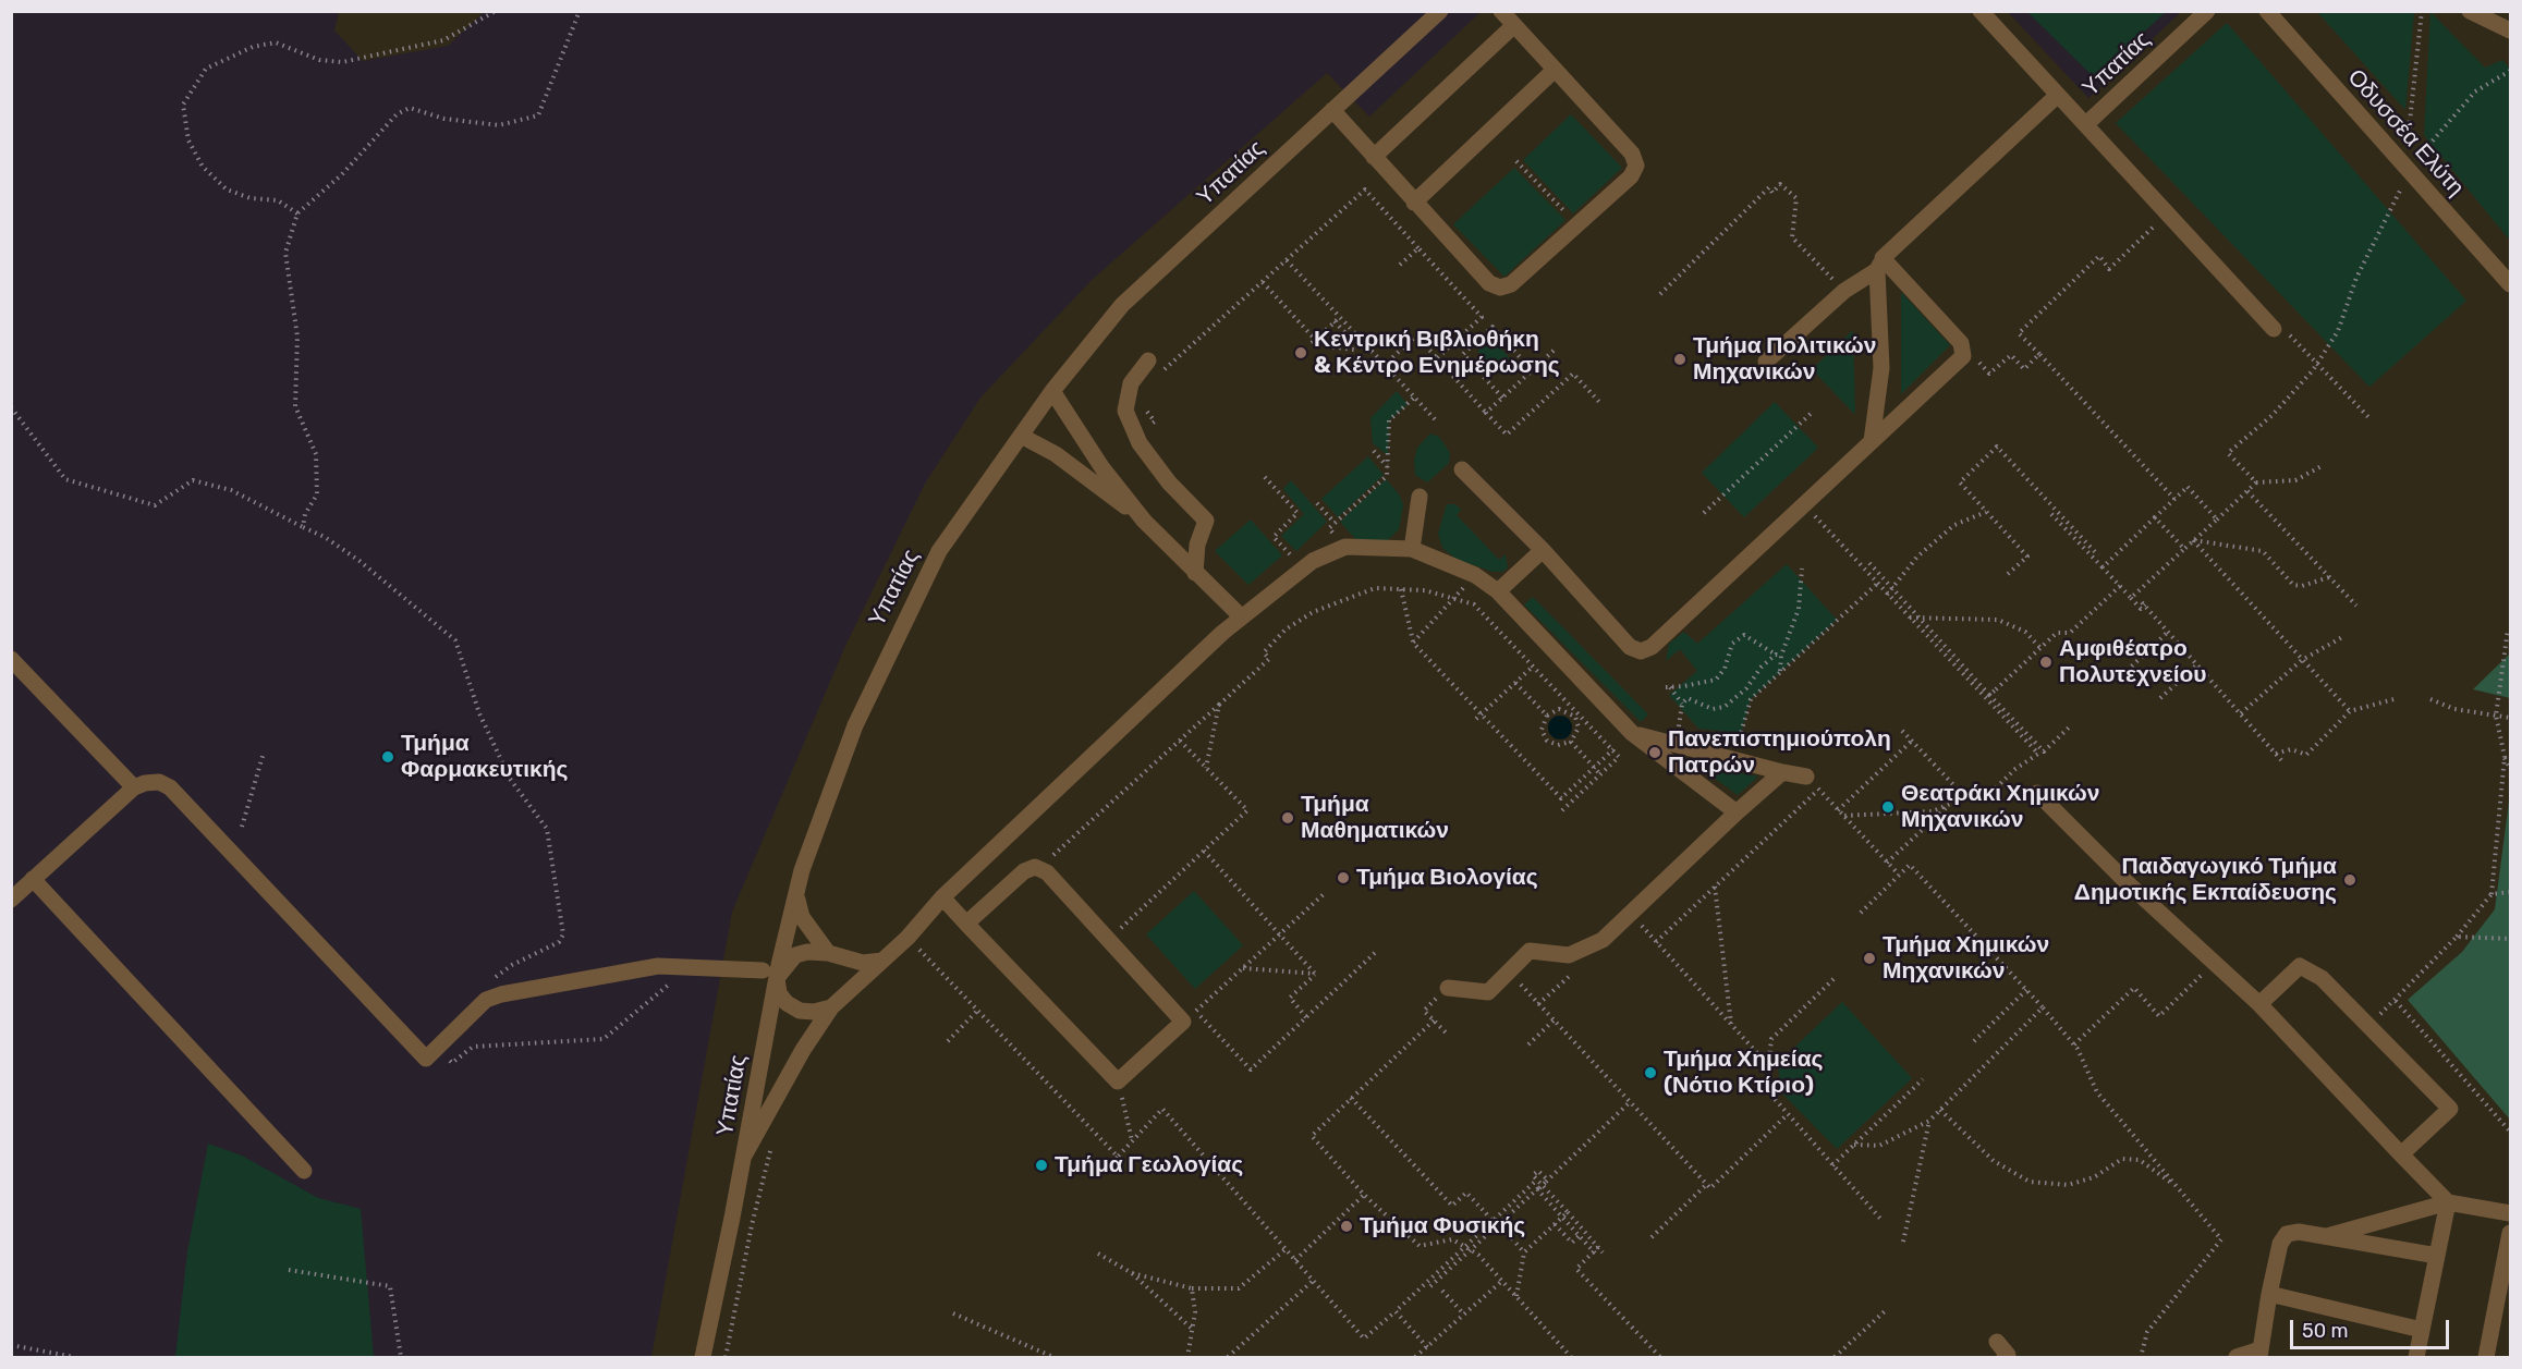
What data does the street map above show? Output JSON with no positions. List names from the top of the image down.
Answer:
{
  "streets": {
    "street": ["Υπατίας", "Οδυσσέα Ελύτη"]
  },
  "places": [
    "Κεντρική Βιβλιοθήκη & Κέντρο Ενημέρωσης",
    "Τμήμα Πολιτικών Μηχανικών",
    "Αμφιθέατρο Πολυτεχνείου",
    "Πανεπιστημιούπολη Πατρών",
    "Τμήμα Φαρμακευτικής",
    "Θεατράκι Χημικών Μηχανικών",
    "Τμήμα Μαθηματικών",
    "Τμήμα Βιολογίας",
    "Παιδαγωγικό Τμήμα Δημοτικής Εκπαίδευσης",
    "Τμήμα Χημικών Μηχανικών",
    "Τμήμα Χημείας (Νότιο Κτίριο)",
    "Τμήμα Γεωλογίας",
    "Τμήμα Φυσικής"
  ],
  "scale_bar": "50 m"
}
